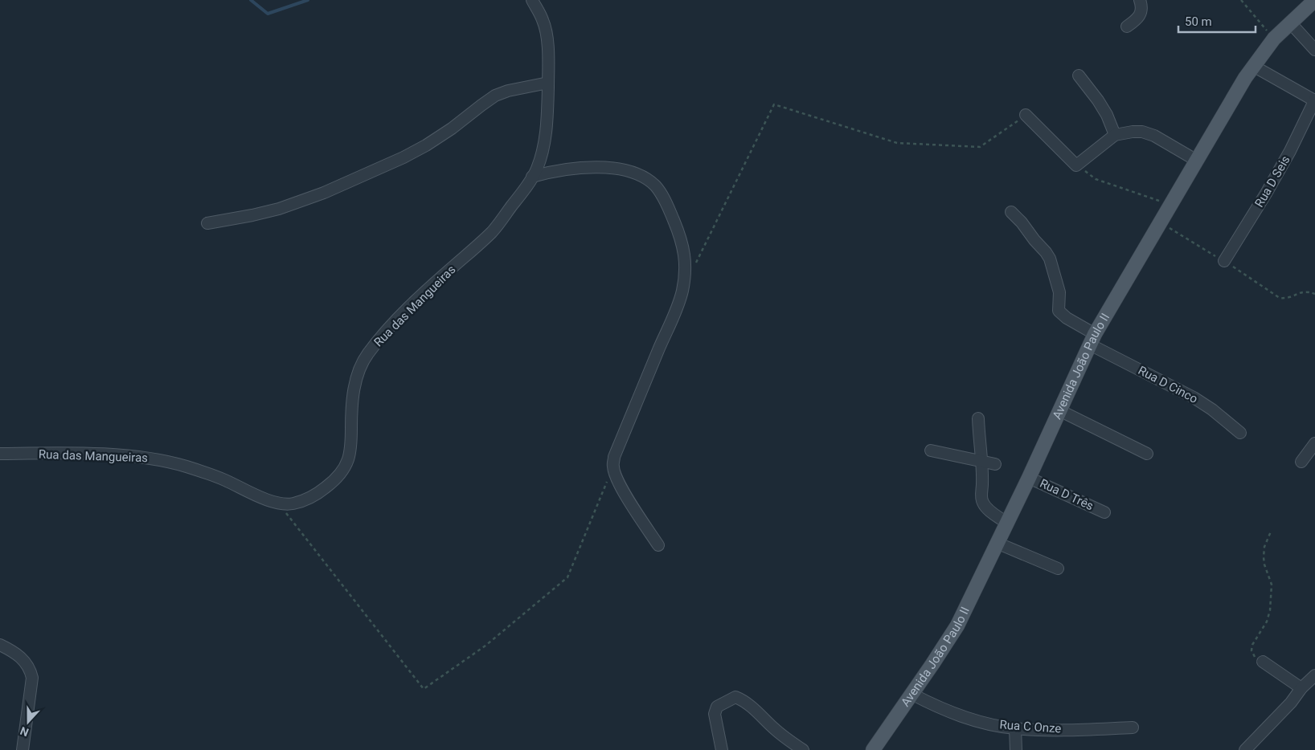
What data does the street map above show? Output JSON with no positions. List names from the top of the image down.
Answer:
{
  "streets": {
    "main road": ["Avenida João Paulo II"],
    "street": [
      "Rua D Seis",
      "Rua das Mangueiras",
      "Rua D Cinco",
      "Rua D Três",
      "Rua C Onze"
    ]
  },
  "crossings": [
    ["Avenida João Paulo II", "Rua D Cinco"],
    ["Avenida João Paulo II", "Rua D Três"],
    ["Avenida João Paulo II", "Rua C Onze"]
  ],
  "scale_bar": "50 m",
  "north": "bottom"
}
